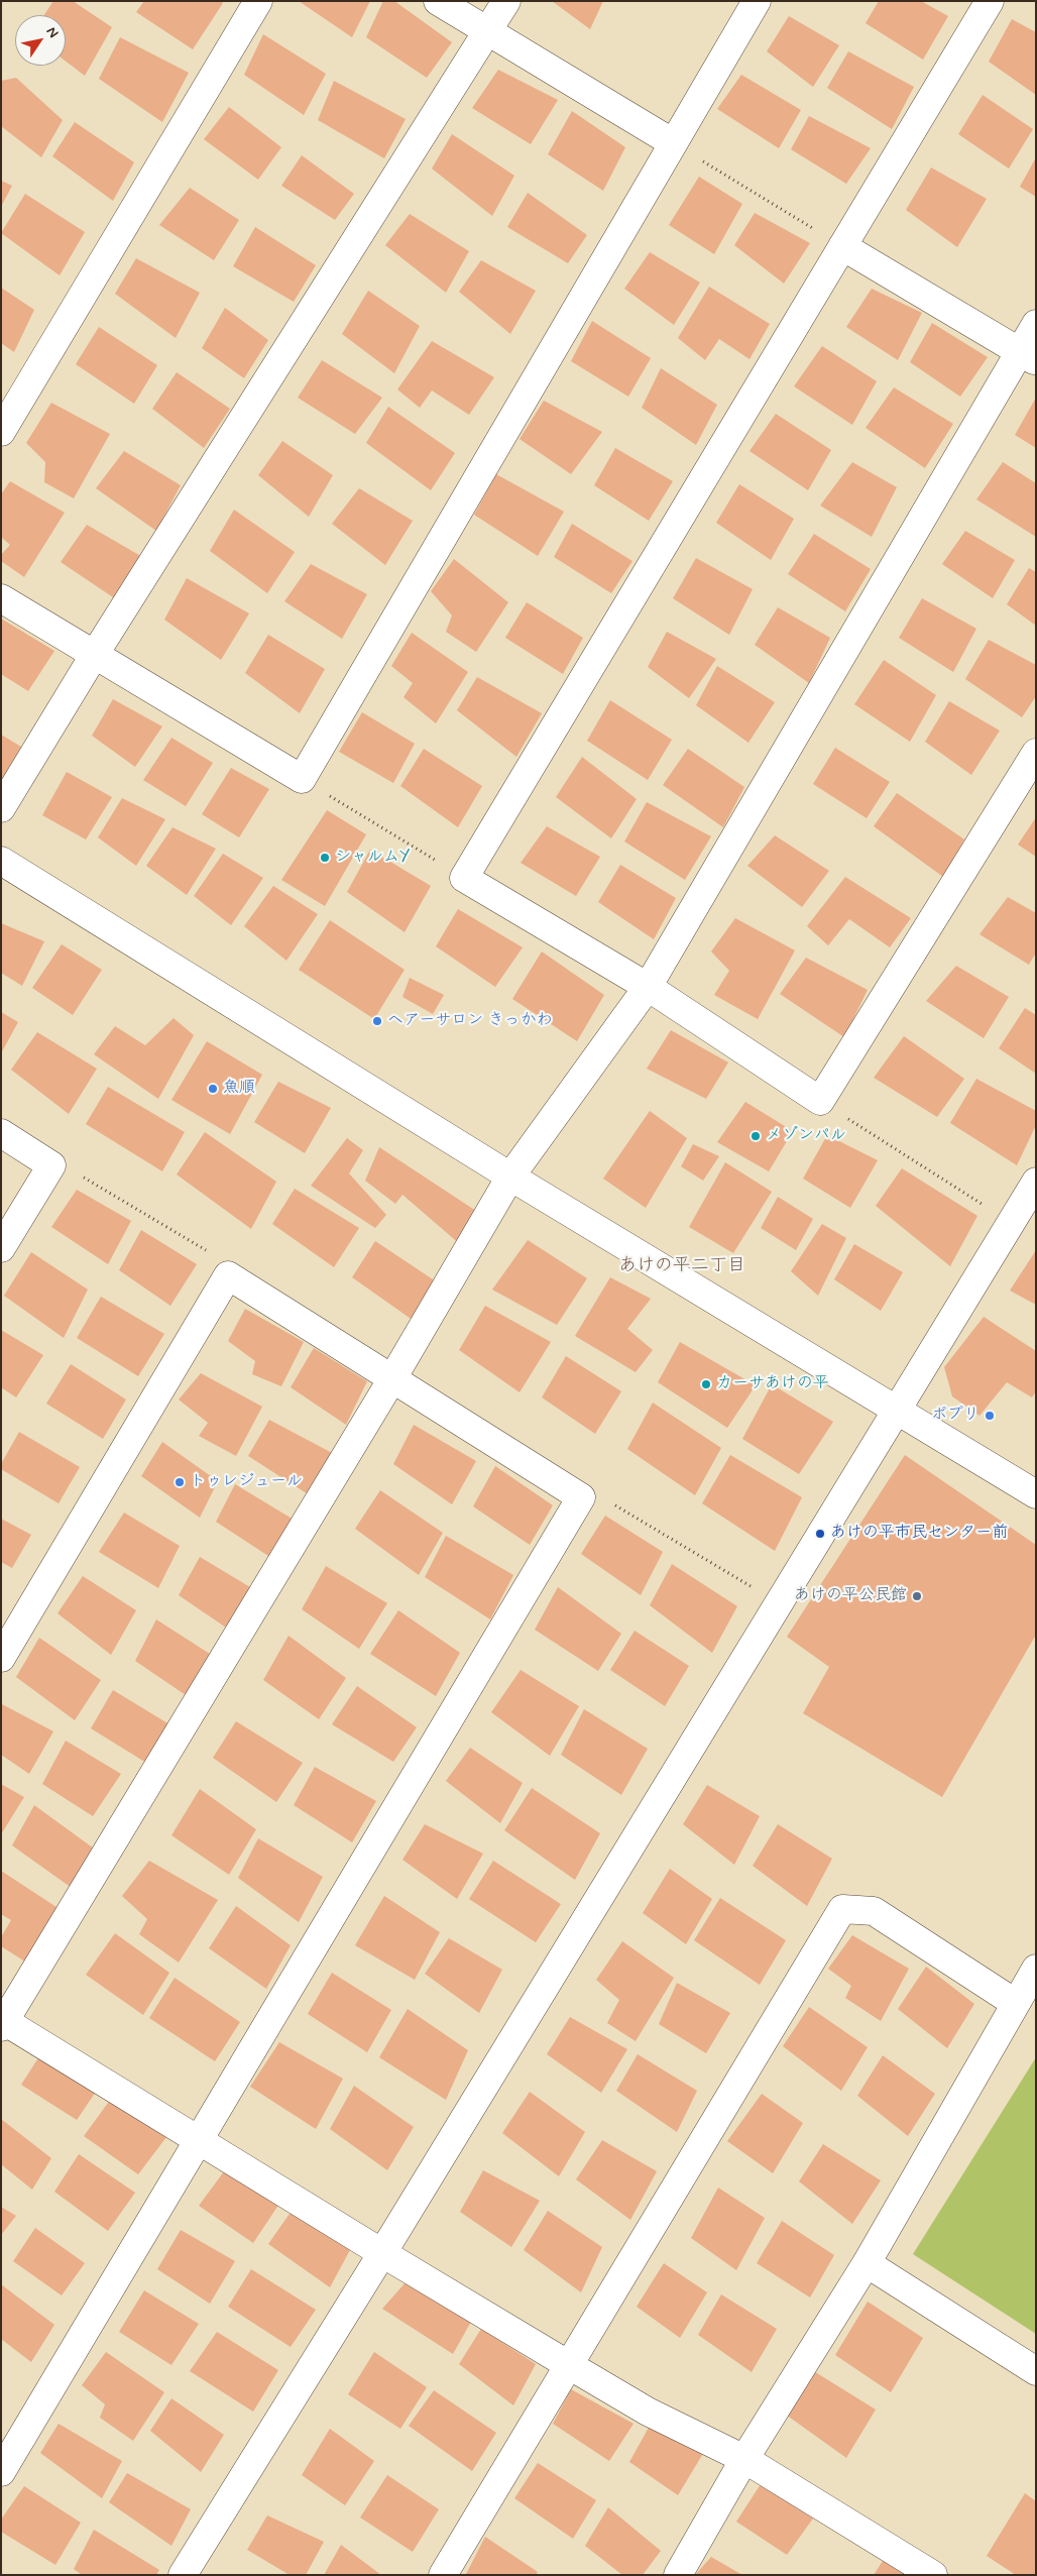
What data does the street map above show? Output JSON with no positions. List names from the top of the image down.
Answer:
{
  "districts": ["あけの平二丁目"],
  "places": [
    "シャルムY",
    "ヘアーサロン きっかわ",
    "魚順",
    "メゾンパル",
    "カーサあけの平",
    "ポプリ",
    "トゥレジュール",
    "あけの平市民センター前",
    "あけの平公民館"
  ],
  "north": "top right"
}
